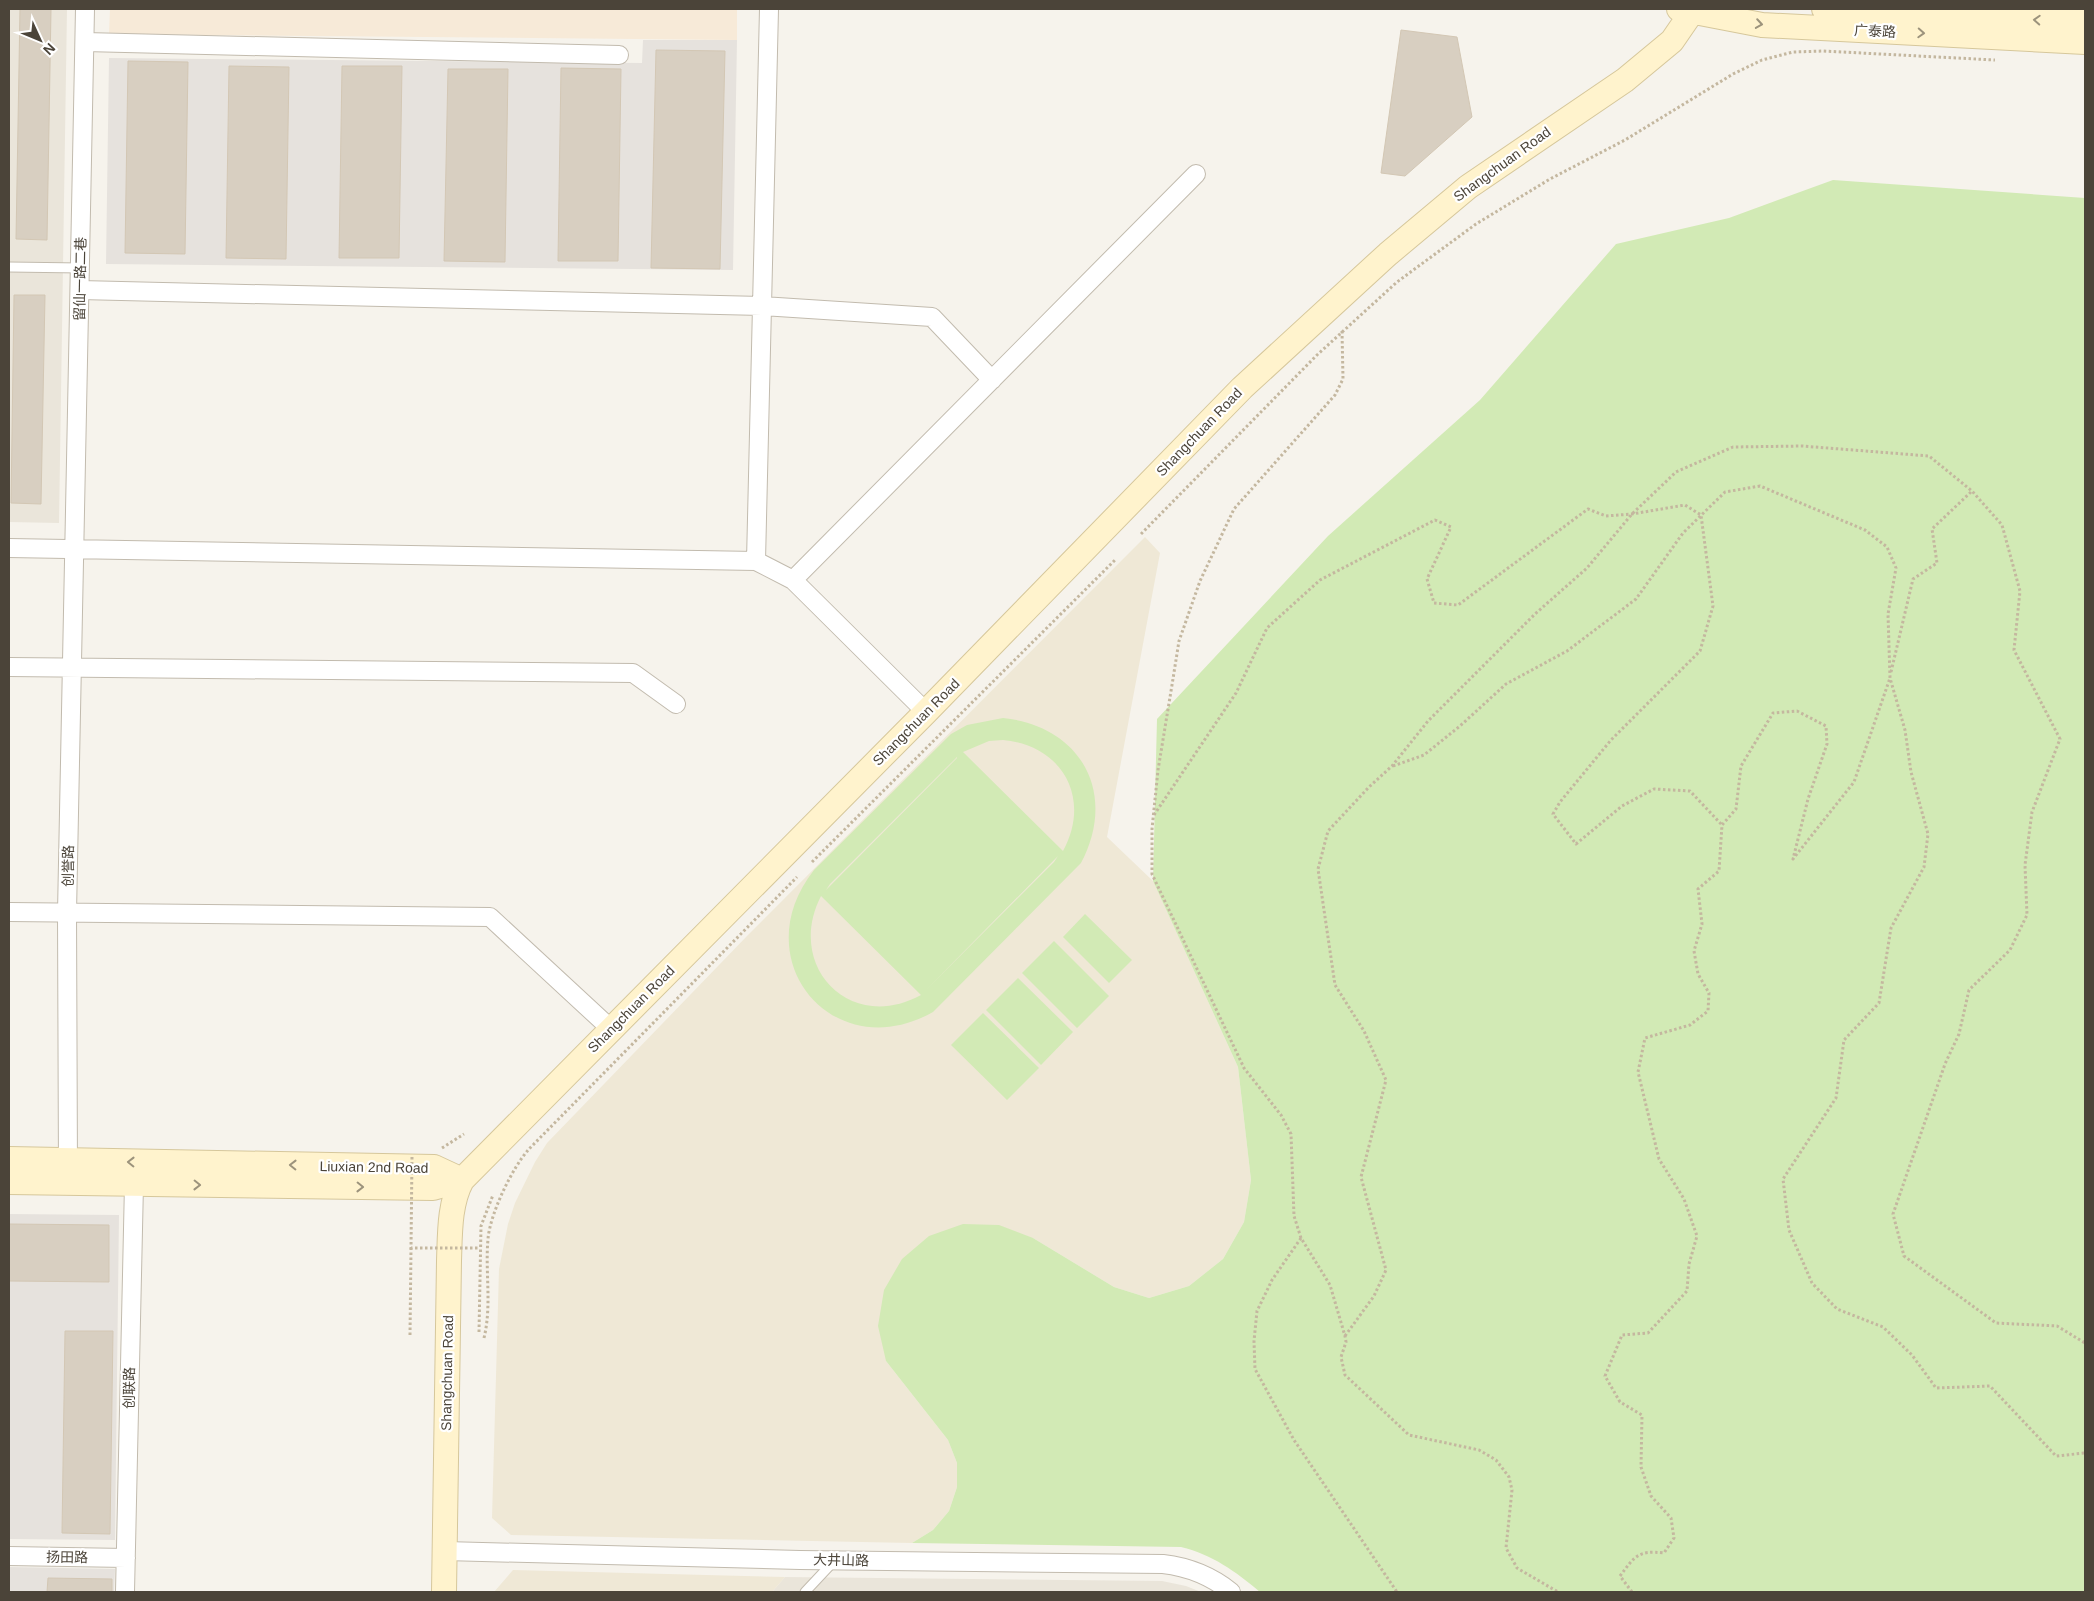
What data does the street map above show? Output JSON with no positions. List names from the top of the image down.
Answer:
{
  "streets": {
    "main road": ["广泰路", "Shangchuan Road", "Liuxian 2nd Road"],
    "street": [
      "留仙一路二巷",
      "创誉路",
      "创联路",
      "扬田路",
      "大井山路"
    ]
  },
  "crossings": [
    ["广泰路", "Shangchuan Road"],
    ["Shangchuan Road", "Liuxian 2nd Road"],
    ["Shangchuan Road", "大井山路"],
    ["留仙一路二巷", "创誉路"],
    ["创誉路", "Liuxian 2nd Road"],
    ["Liuxian 2nd Road", "创联路"],
    ["创联路", "扬田路"]
  ],
  "north": "bottom right"
}
